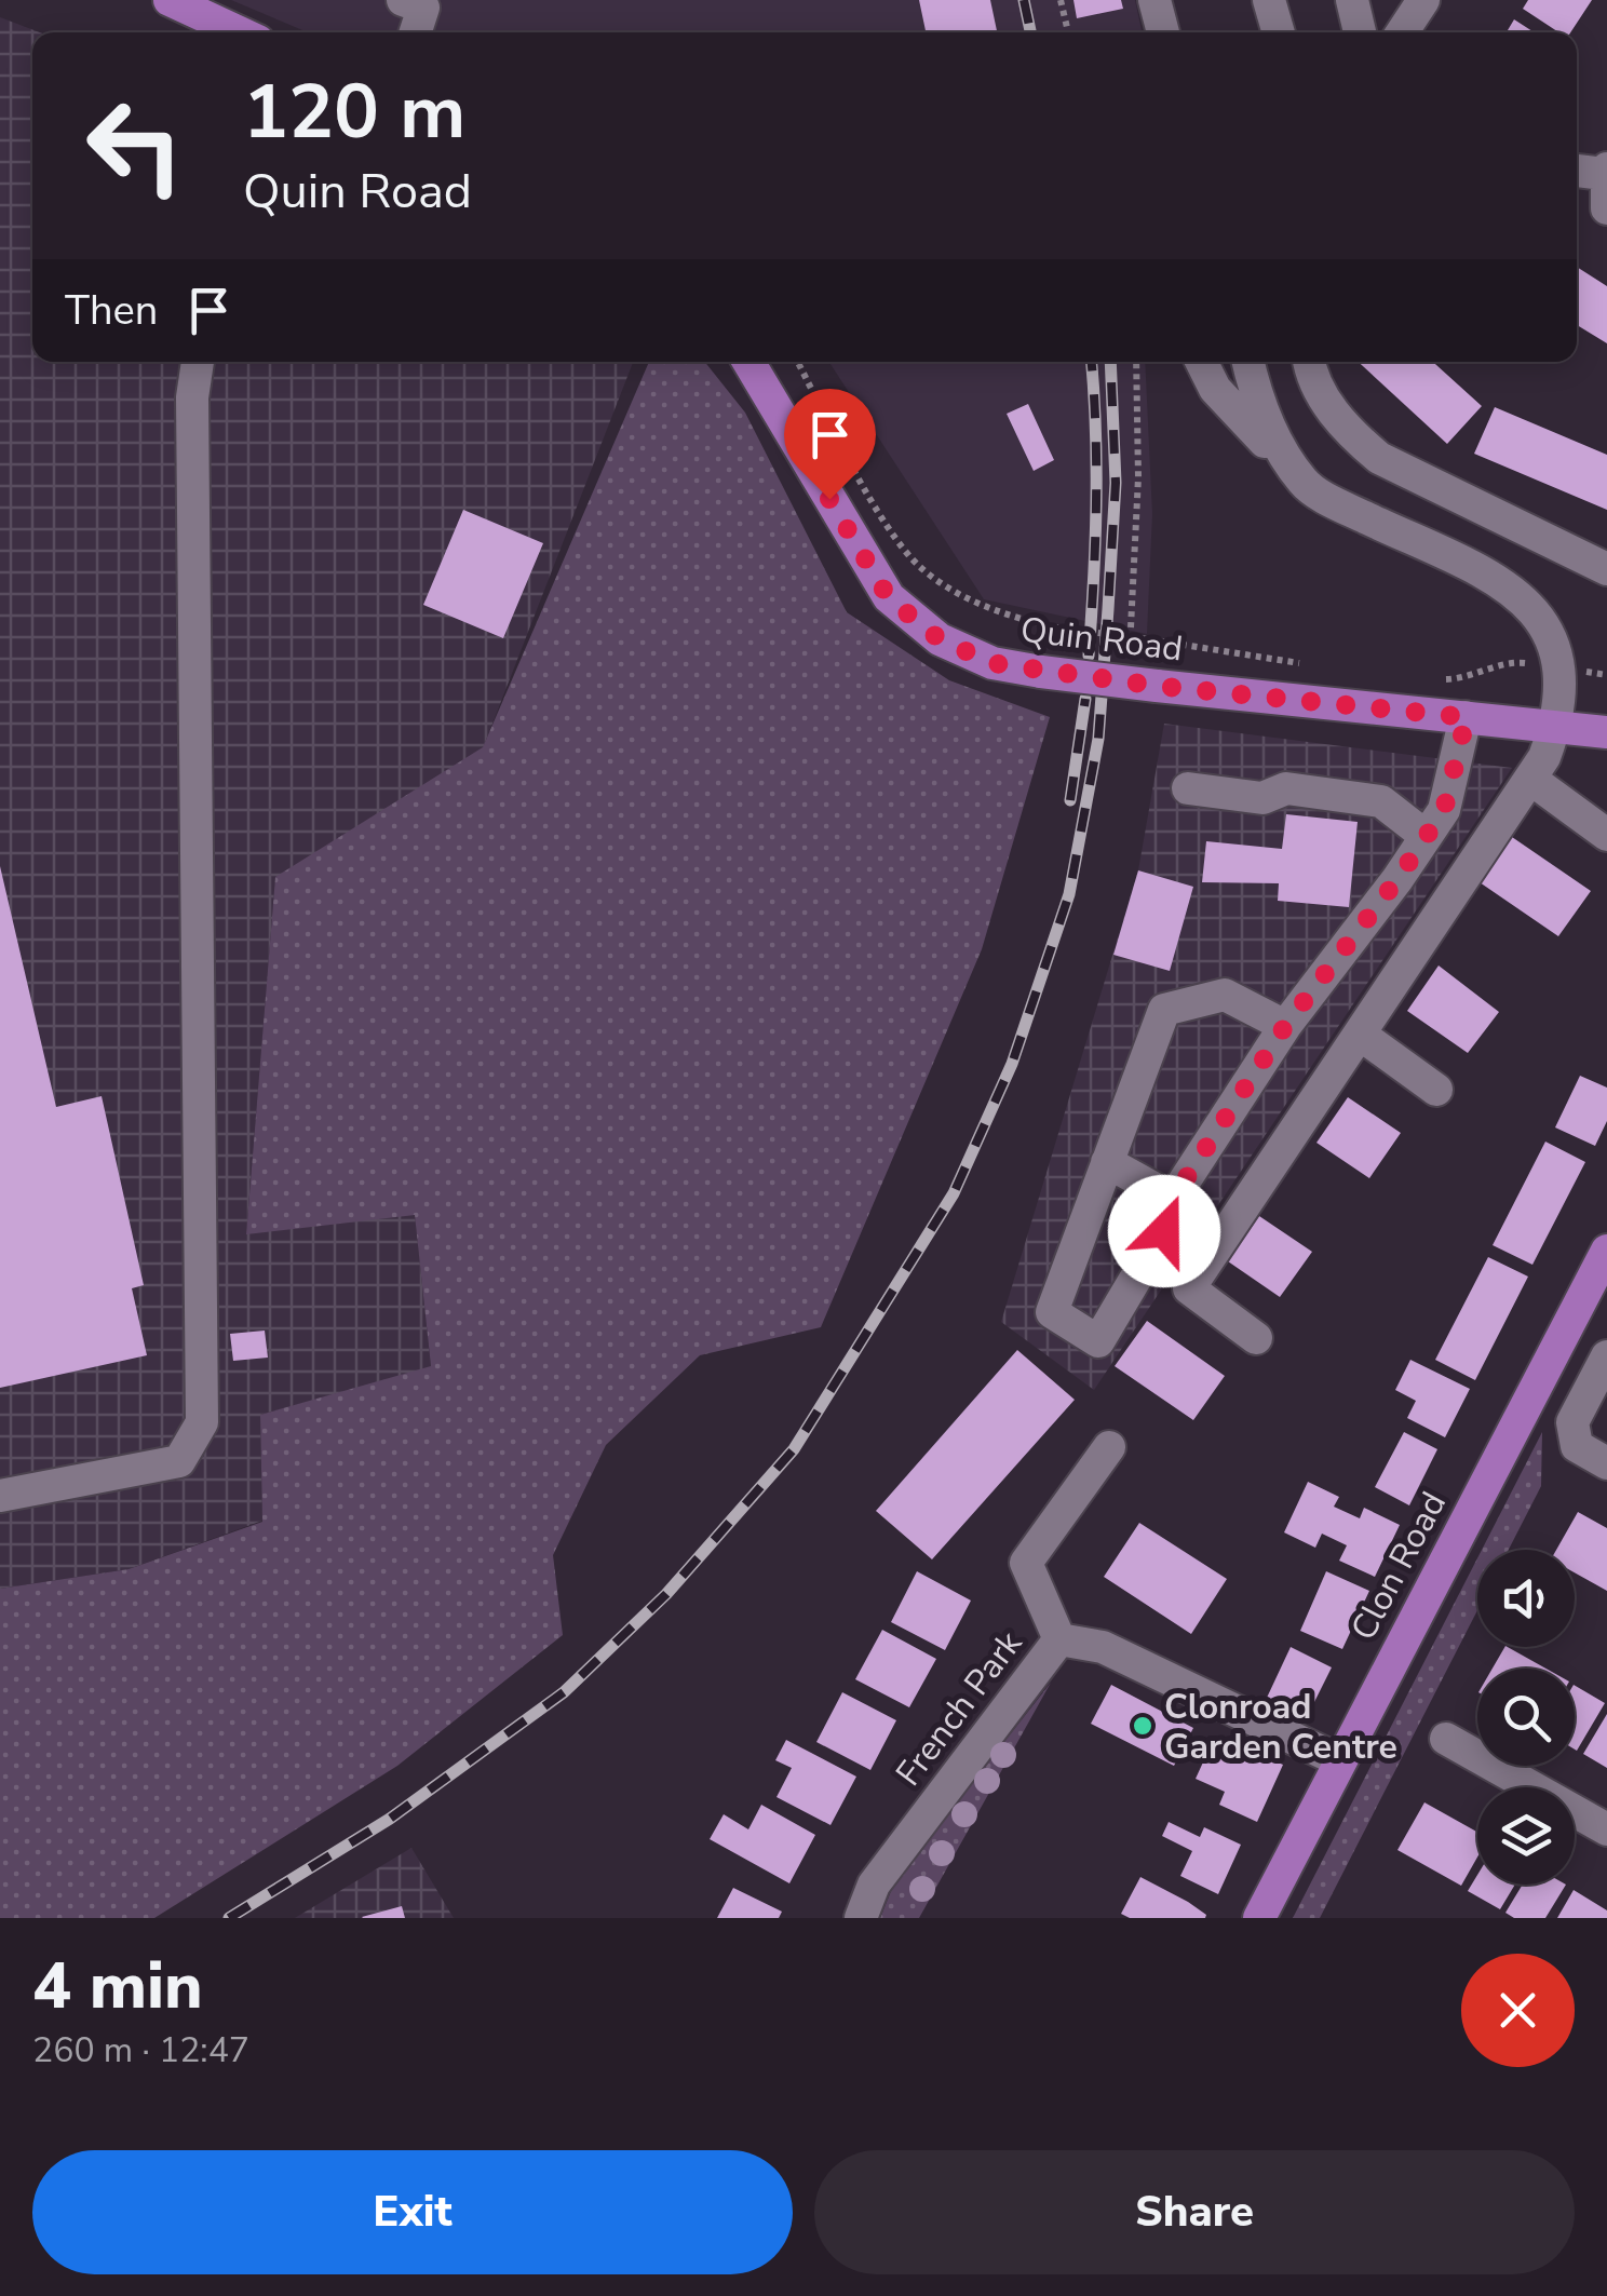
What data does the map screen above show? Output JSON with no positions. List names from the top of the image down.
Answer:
{
  "streets": {
    "main road": ["Quin Road", "Clon Road"],
    "street": ["French Park"]
  },
  "crossings": [
    ["Clon Road", "French Park"]
  ],
  "places": ["Clonroad Garden Centre"],
  "page": {
    "turn": ["120 m", "Quin Road"],
    "then": "Then",
    "heading": ["4 min", "260 m · 12:47"],
    "buttons": ["Exit", "Share"]
  }
}
